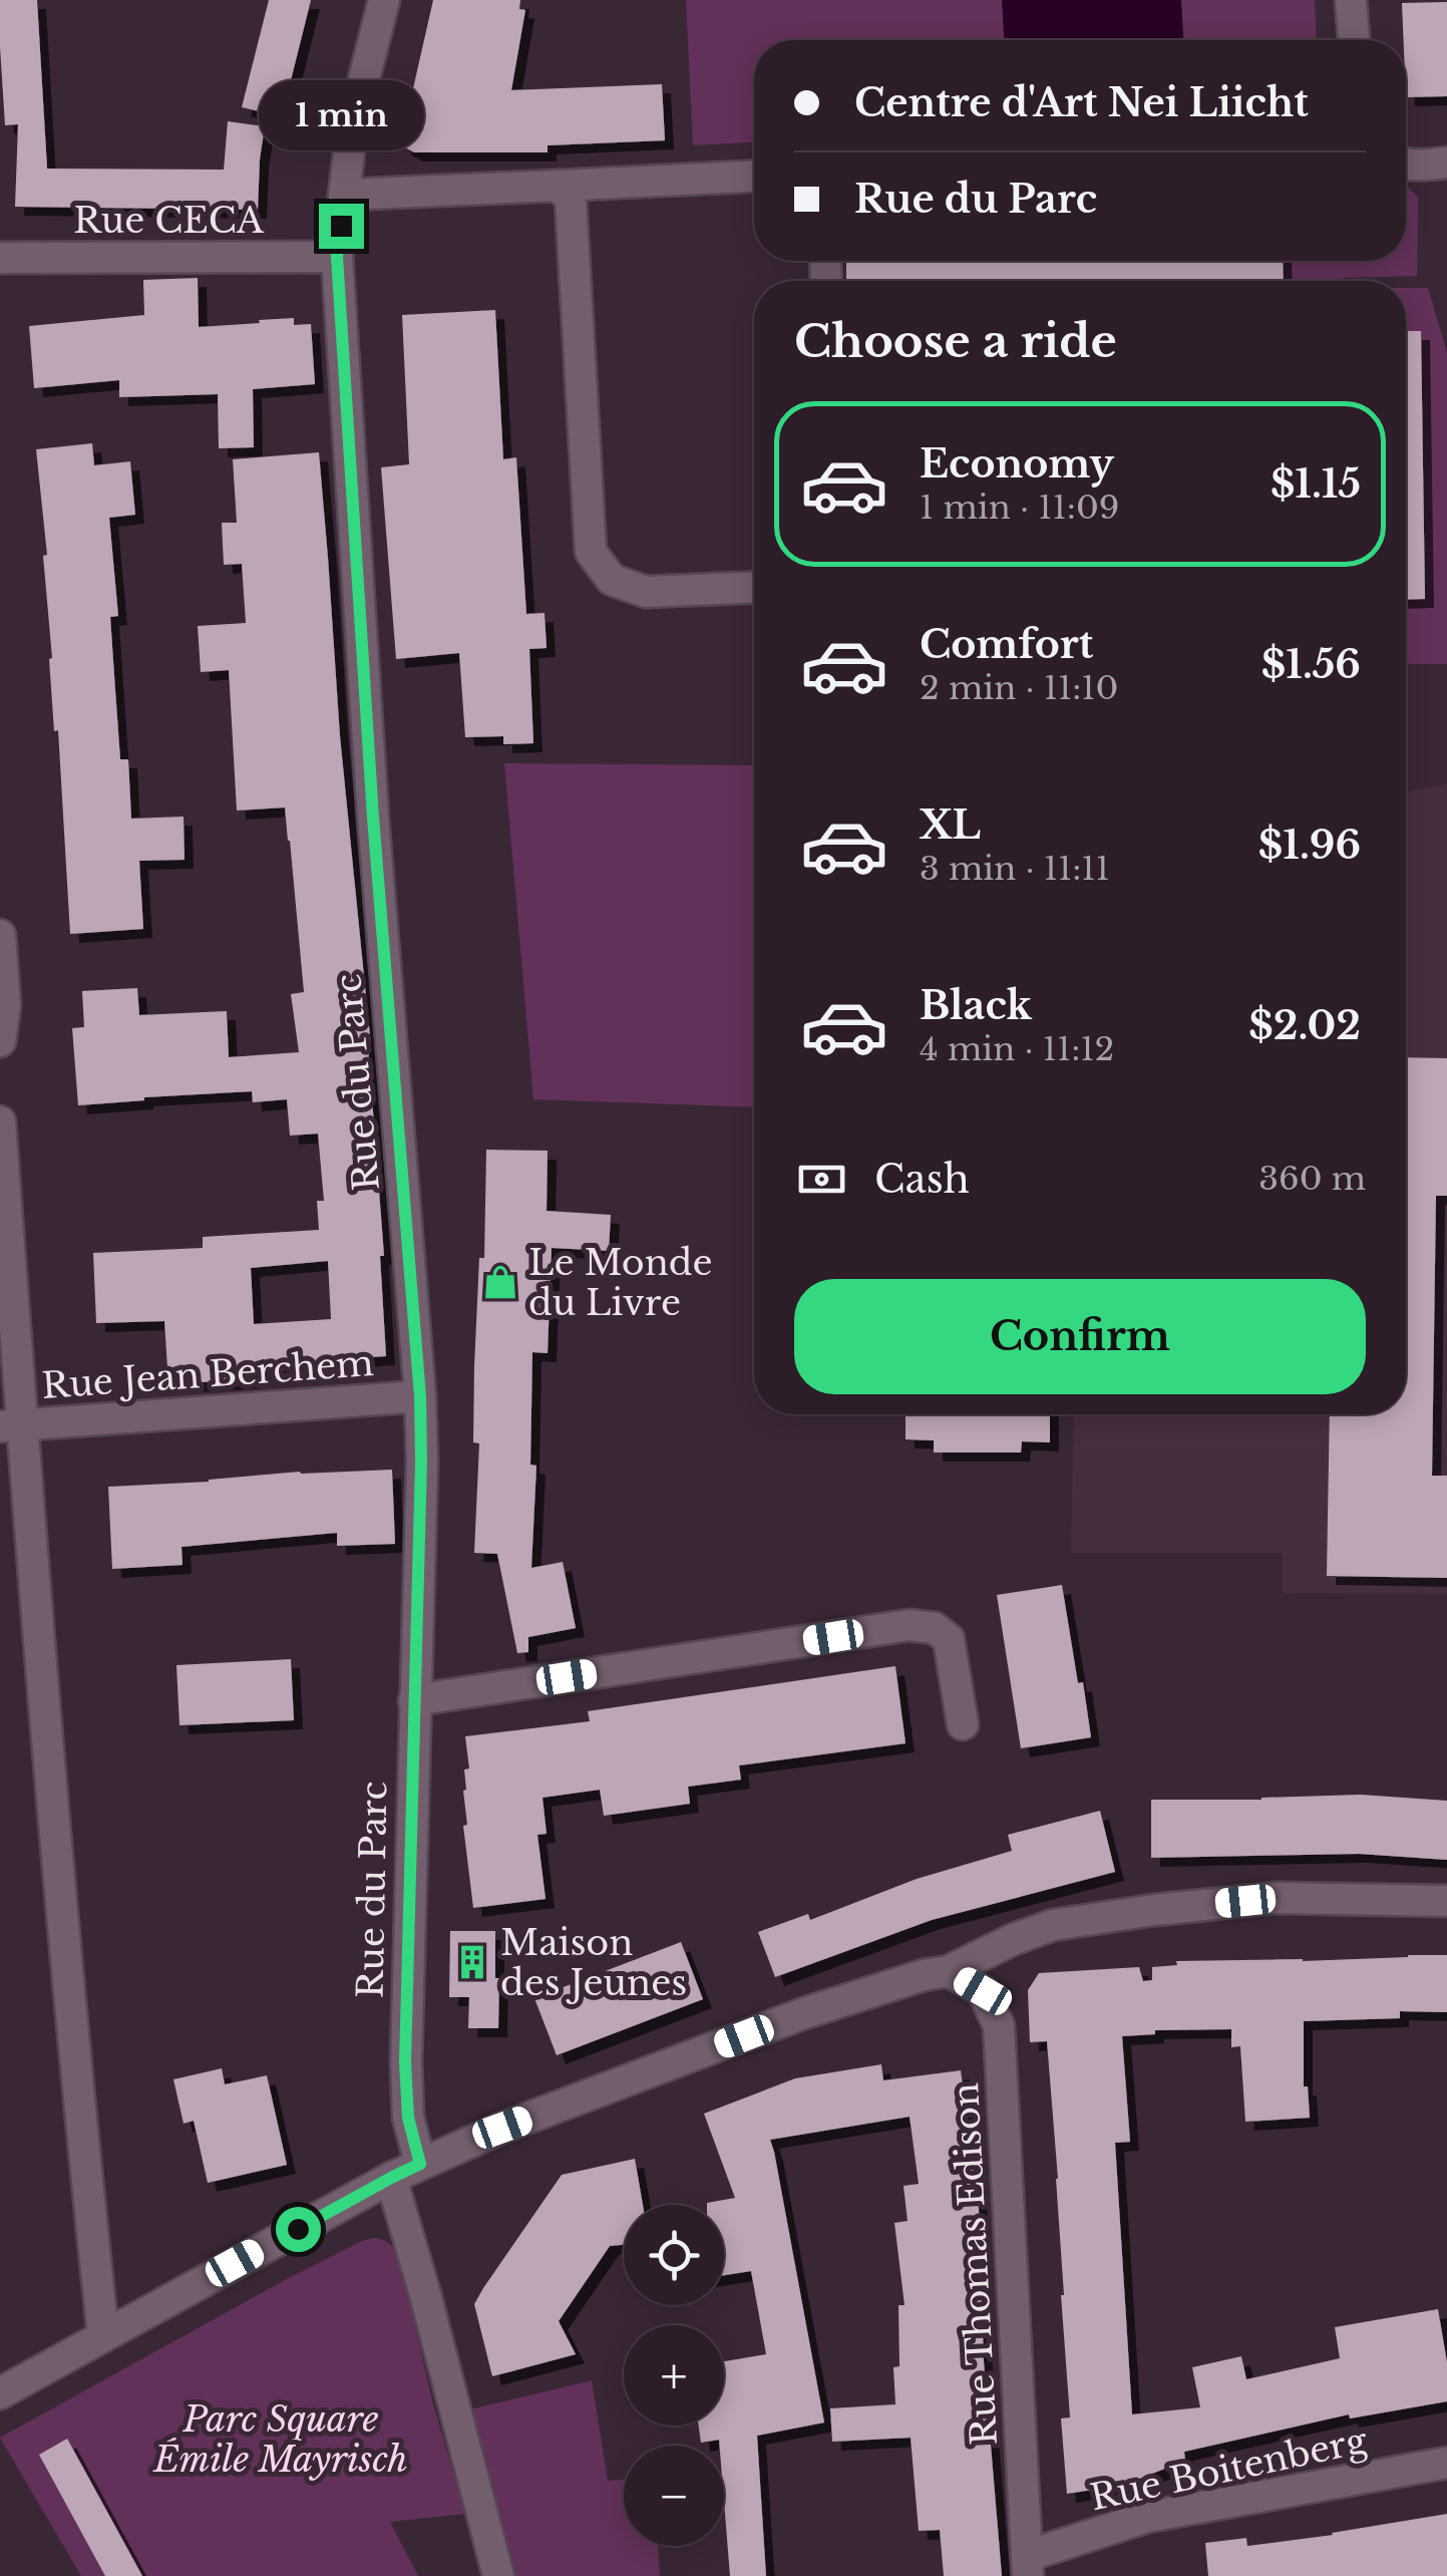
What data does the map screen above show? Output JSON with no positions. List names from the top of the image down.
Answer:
{
  "streets": {
    "street": [
      "Rue CECA",
      "Rue du Parc",
      "Rue Jean Berchem",
      "Rue Thomas Edison",
      "Rue Boitenberg"
    ]
  },
  "crossings": [
    ["Rue CECA", "Rue du Parc"],
    ["Rue du Parc", "Rue Jean Berchem"],
    ["Rue Thomas Edison", "Rue Boitenberg"]
  ],
  "parks": ["Parc Square Émile Mayrisch"],
  "places": {
    "shop": ["Le Monde du Livre"],
    "building": ["Maison des Jeunes"]
  },
  "page": {
    "banner": ["Centre d'Art Nei Liicht", "Rue du Parc"],
    "bubble": "1 min",
    "heading": "Choose a ride",
    "list": [
      {
        "name": "Economy",
        "note": "1 min · 11:09",
        "value": "$1.15"
      },
      {
        "name": "Comfort",
        "note": "2 min · 11:10",
        "value": "$1.56"
      },
      {
        "name": "XL",
        "note": "3 min · 11:11",
        "value": "$1.96"
      },
      {
        "name": "Black",
        "note": "4 min · 11:12",
        "value": "$2.02"
      }
    ],
    "pay": ["Cash", "360 m"],
    "buttons": "Confirm",
    "map_buttons": ["+", "−"]
  }
}
